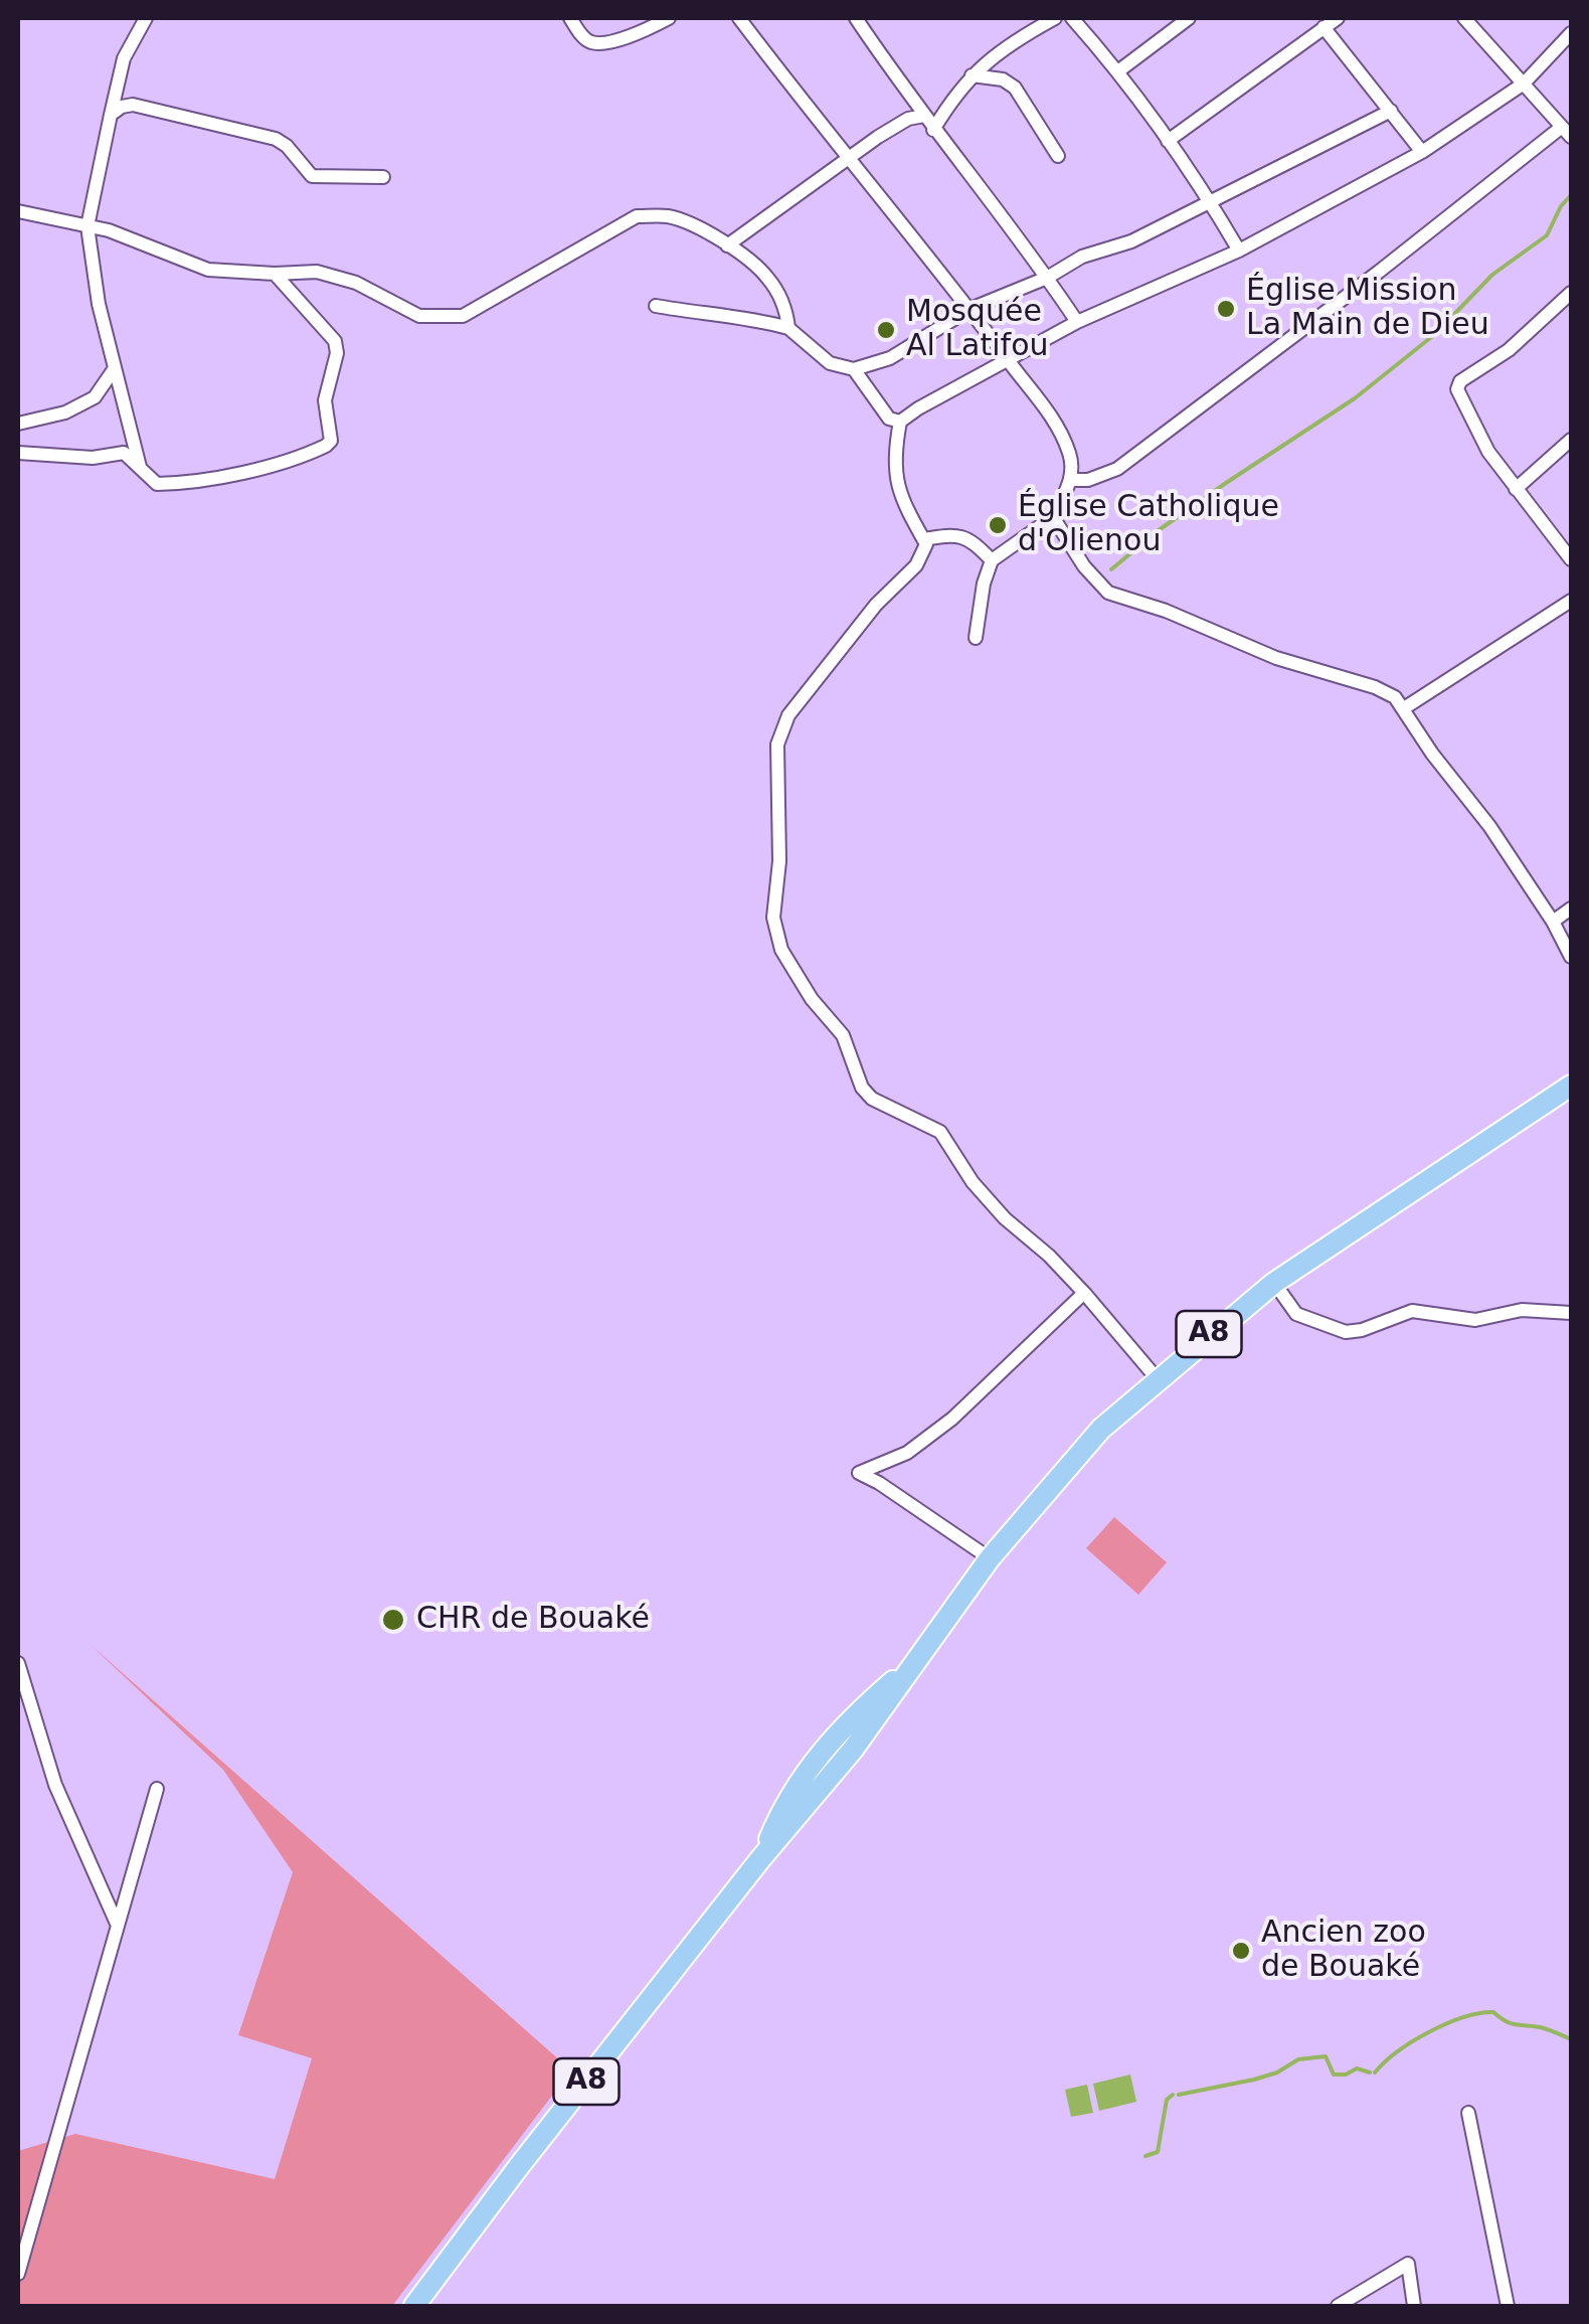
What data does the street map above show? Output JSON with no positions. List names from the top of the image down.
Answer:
{
  "streets": {
    "main road": ["A8"]
  },
  "places": [
    "Église Mission La Main de Dieu",
    "Mosquée Al Latifou",
    "Église Catholique d'Olienou",
    "CHR de Bouaké",
    "Ancien zoo de Bouaké"
  ]
}
